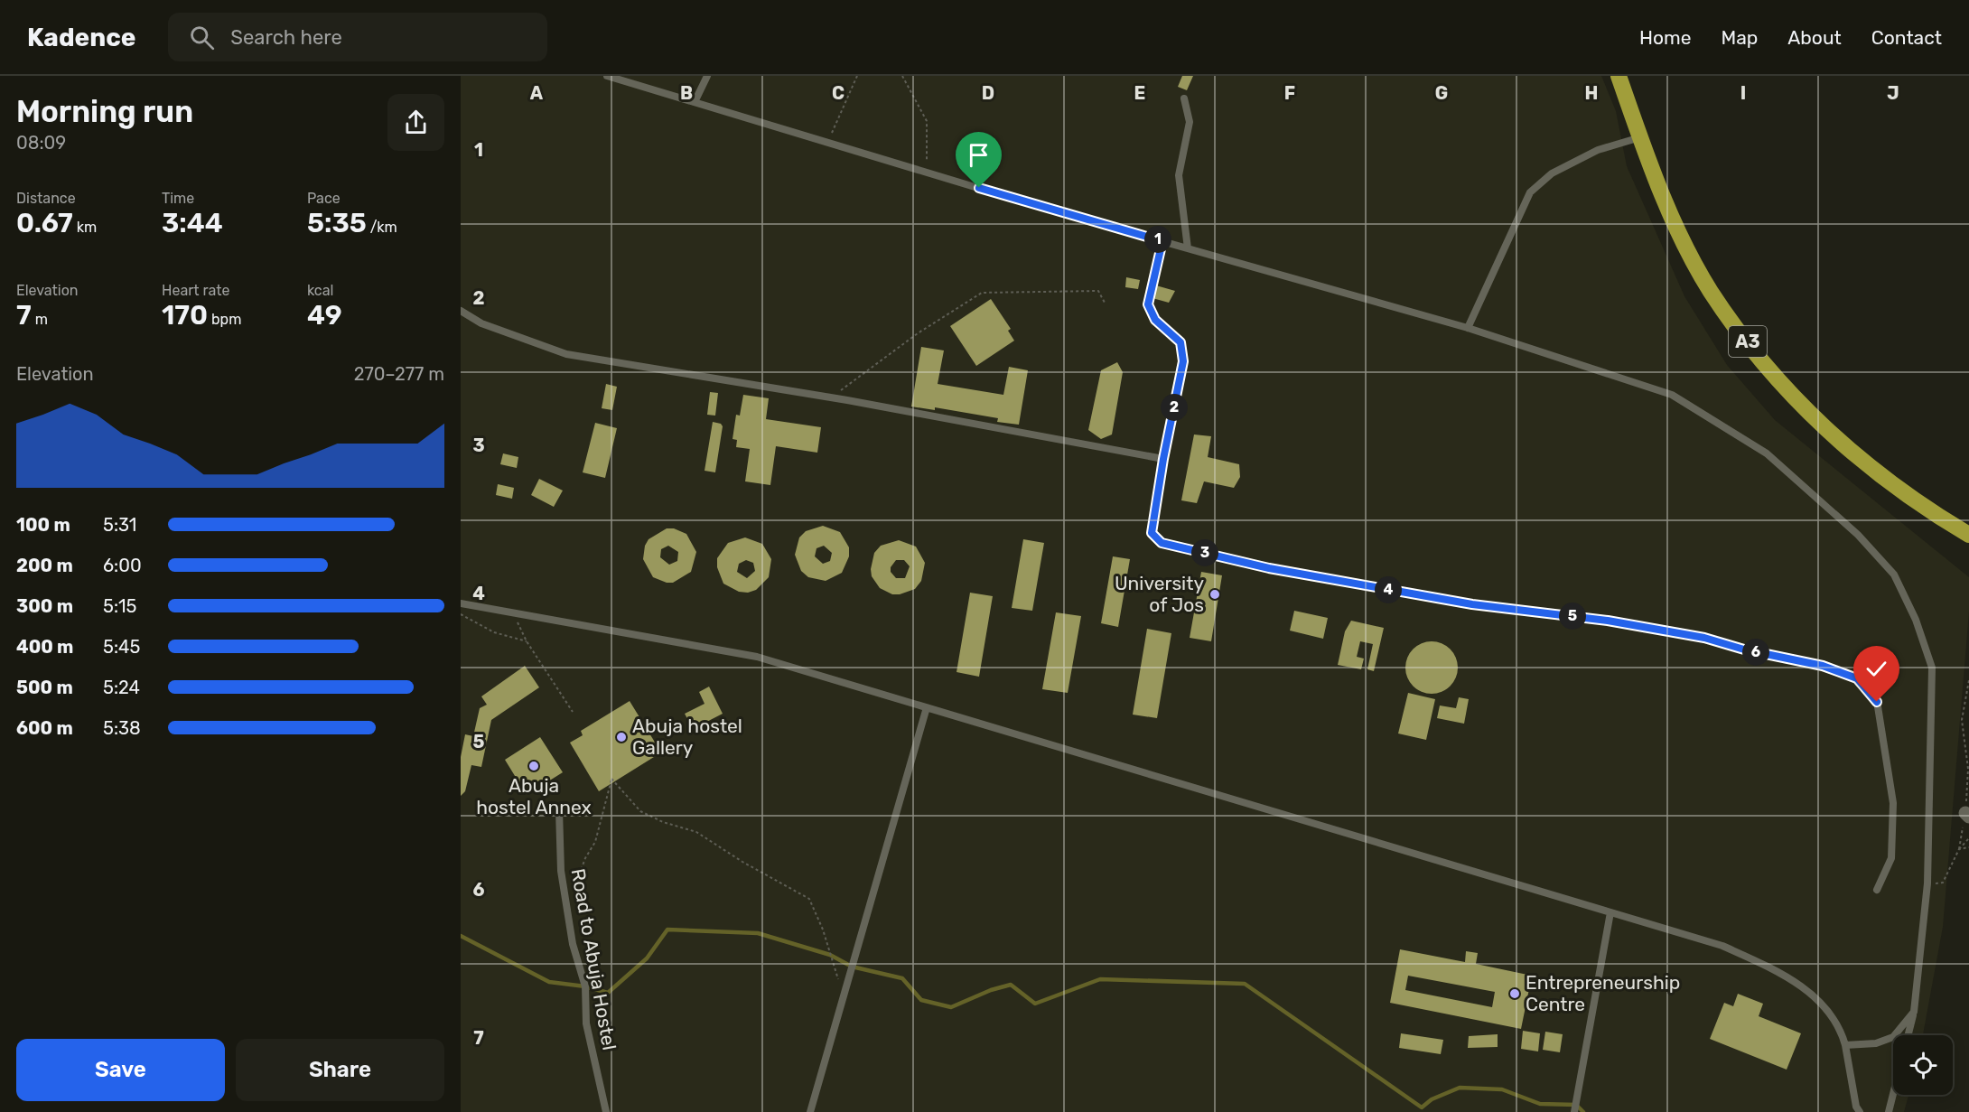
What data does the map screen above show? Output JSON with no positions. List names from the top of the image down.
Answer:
{
  "streets": {
    "highway": ["A3"],
    "lane": ["Road to Abuja Hostel"]
  },
  "places": [
    "University of Jos",
    "Abuja hostel Gallery",
    "Abuja hostel Annex",
    "Entrepreneurship Centre"
  ],
  "page": {
    "header": "Kadence",
    "search": "Search here",
    "nav": [
      "Home",
      "Map",
      "About",
      "Contact"
    ],
    "heading": ["Morning run", "08:09"],
    "stats": [
      ["Distance", "0.67 km"],
      ["Time", "3:44"],
      ["Pace", "5:35 /km"],
      ["Elevation", "7 m"],
      ["Heart rate", "170 bpm"],
      ["kcal", "49"]
    ],
    "pins": [
      "1",
      "2",
      "3",
      "4",
      "5",
      "6"
    ],
    "chart": ["Elevation", "270–277 m"],
    "list": [
      {
        "name": "100 m",
        "note": "5:31"
      },
      {
        "name": "200 m",
        "note": "6:00"
      },
      {
        "name": "300 m",
        "note": "5:15"
      },
      {
        "name": "400 m",
        "note": "5:45"
      },
      {
        "name": "500 m",
        "note": "5:24"
      },
      {
        "name": "600 m",
        "note": "5:38"
      }
    ],
    "buttons": ["Save", "Share"]
  },
  "grid": {
    "columns": [
      "A",
      "B",
      "C",
      "D",
      "E",
      "F",
      "G",
      "H",
      "I",
      "J"
    ],
    "rows": [
      "1",
      "2",
      "3",
      "4",
      "5",
      "6",
      "7"
    ]
  }
}
